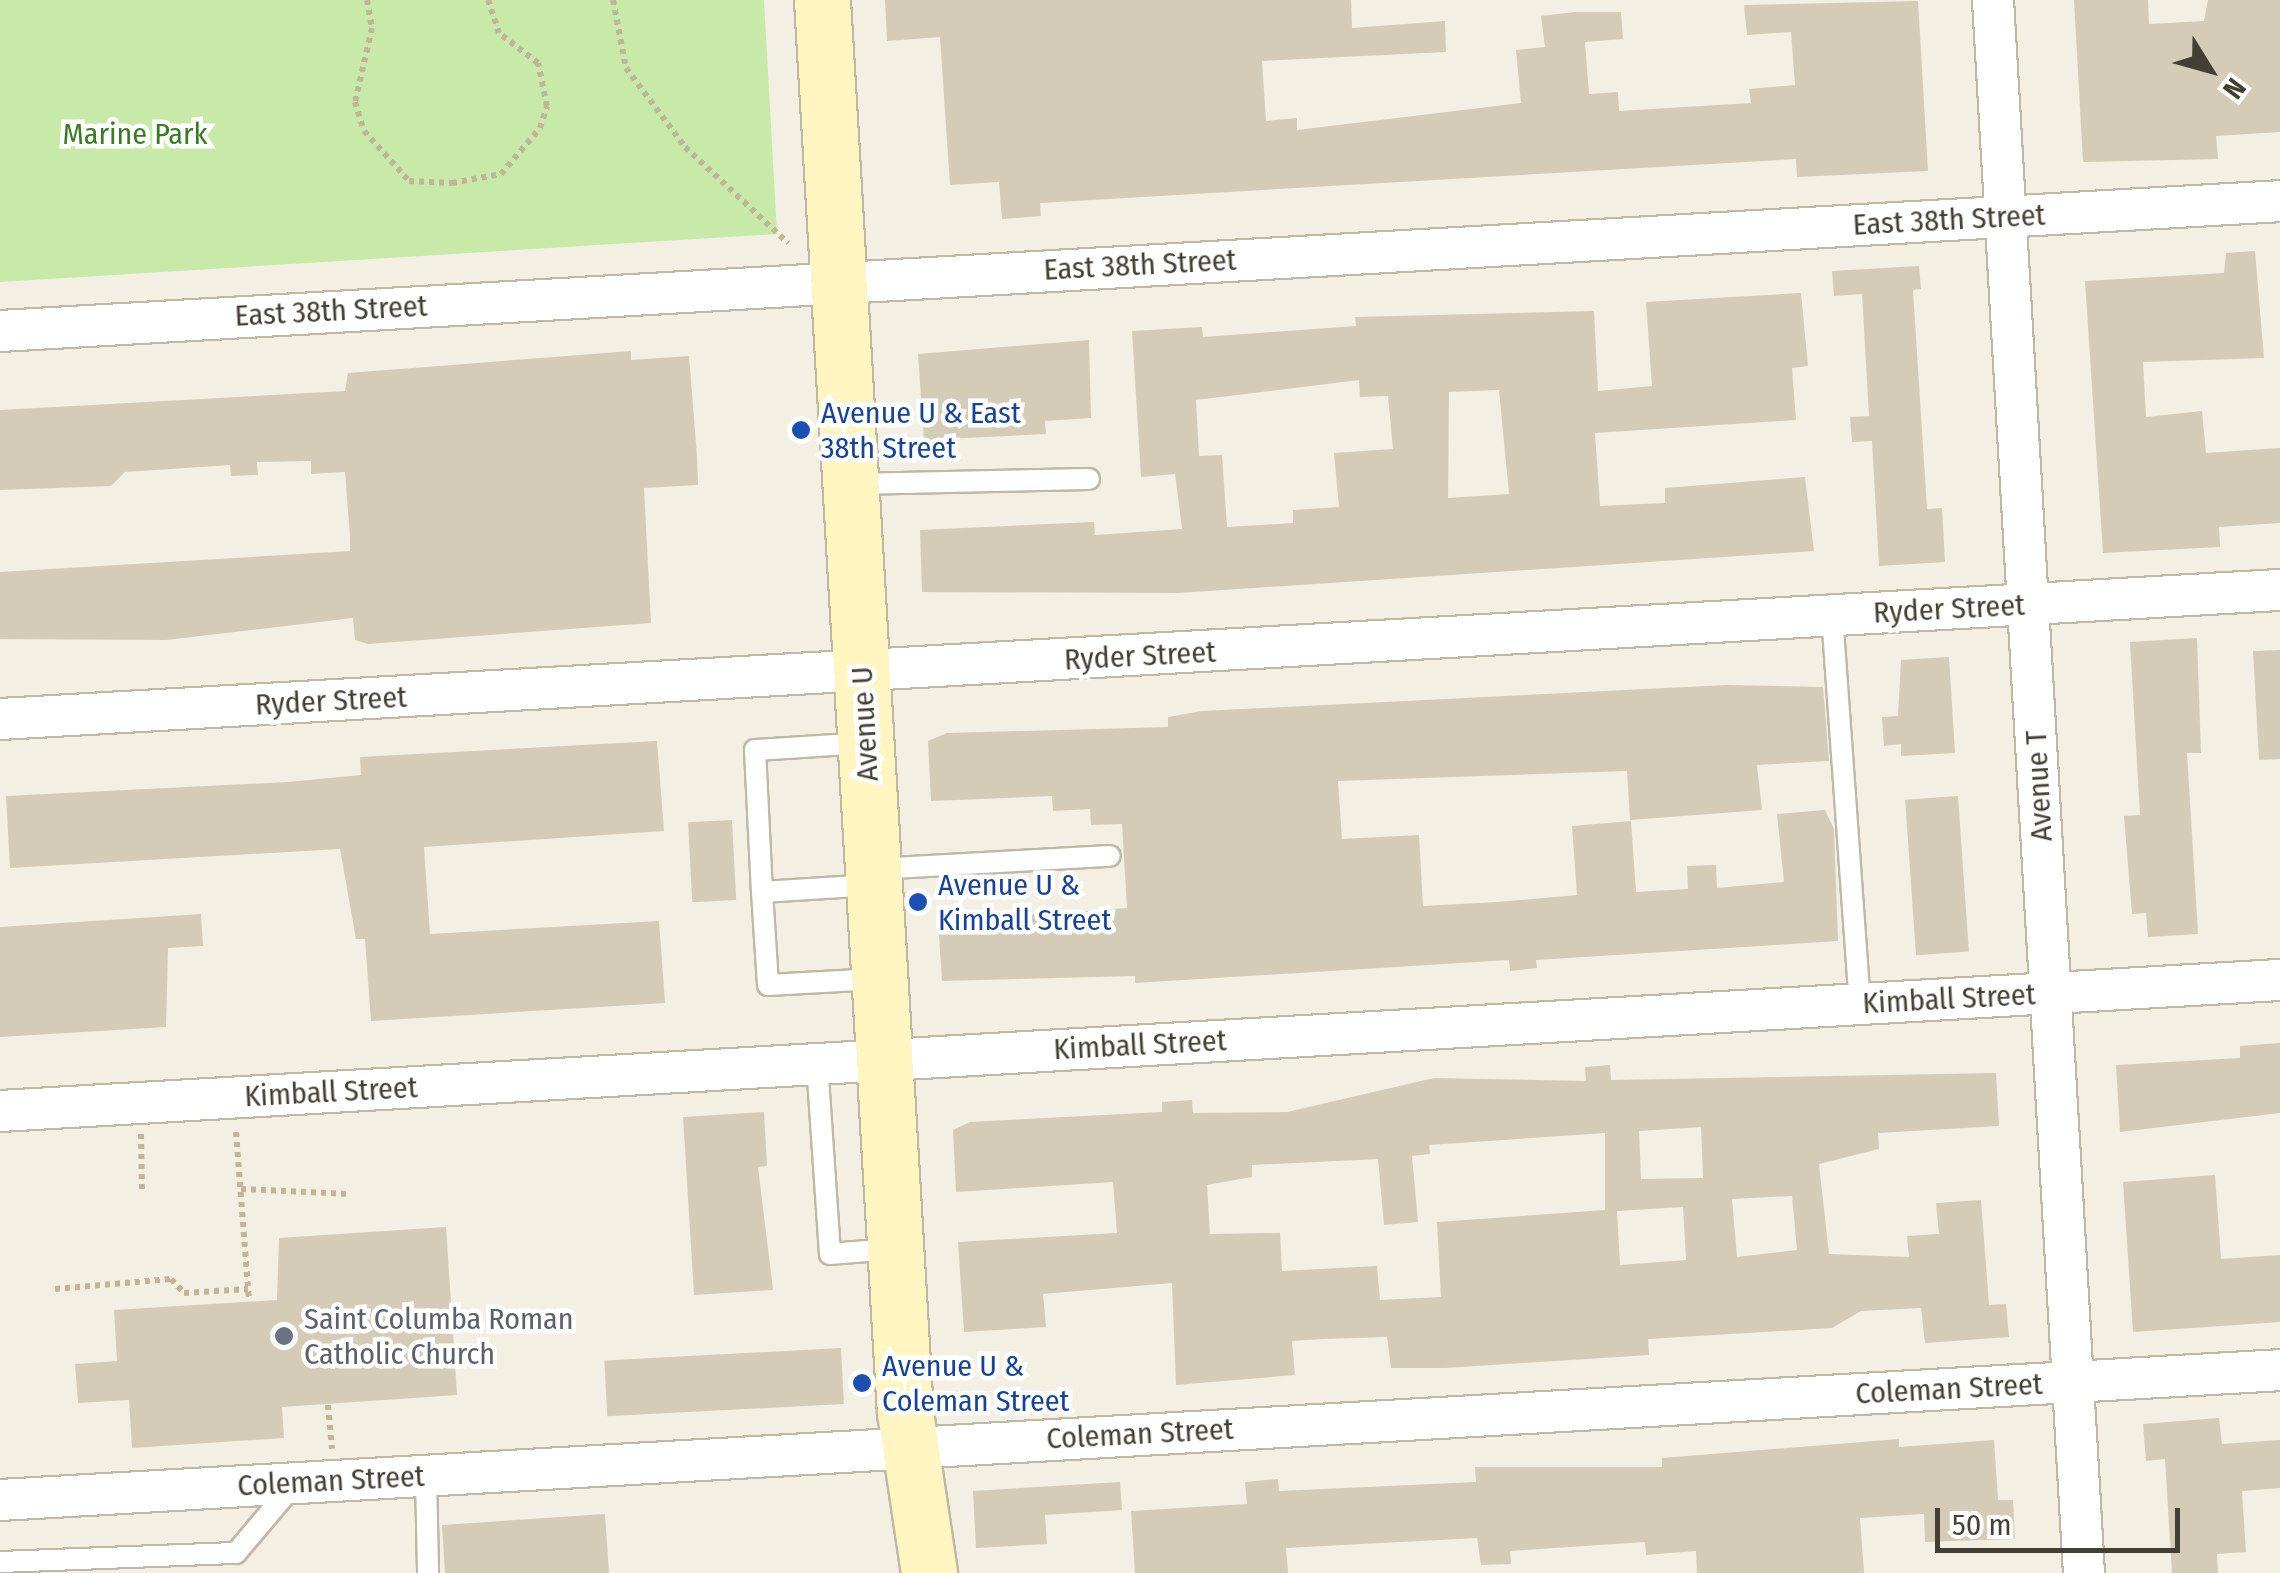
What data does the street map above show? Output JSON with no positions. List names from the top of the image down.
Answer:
{
  "streets": {
    "main road": ["Avenue U"],
    "street": [
      "East 38th Street",
      "Ryder Street",
      "Avenue T",
      "Kimball Street",
      "Coleman Street"
    ]
  },
  "crossings": [
    ["East 38th Street", "Avenue U"],
    ["East 38th Street", "Avenue T"],
    ["Ryder Street", "Avenue U"],
    ["Ryder Street", "Avenue T"],
    ["Avenue U", "Kimball Street"],
    ["Avenue U", "Coleman Street"],
    ["Avenue T", "Kimball Street"],
    ["Avenue T", "Coleman Street"]
  ],
  "parks": ["Marine Park"],
  "places": [
    "Avenue U & East 38th Street",
    "Avenue U & Kimball Street",
    "Saint Columba Roman Catholic Church",
    "Avenue U & Coleman Street"
  ],
  "scale_bar": "50 m",
  "north": "bottom right"
}
